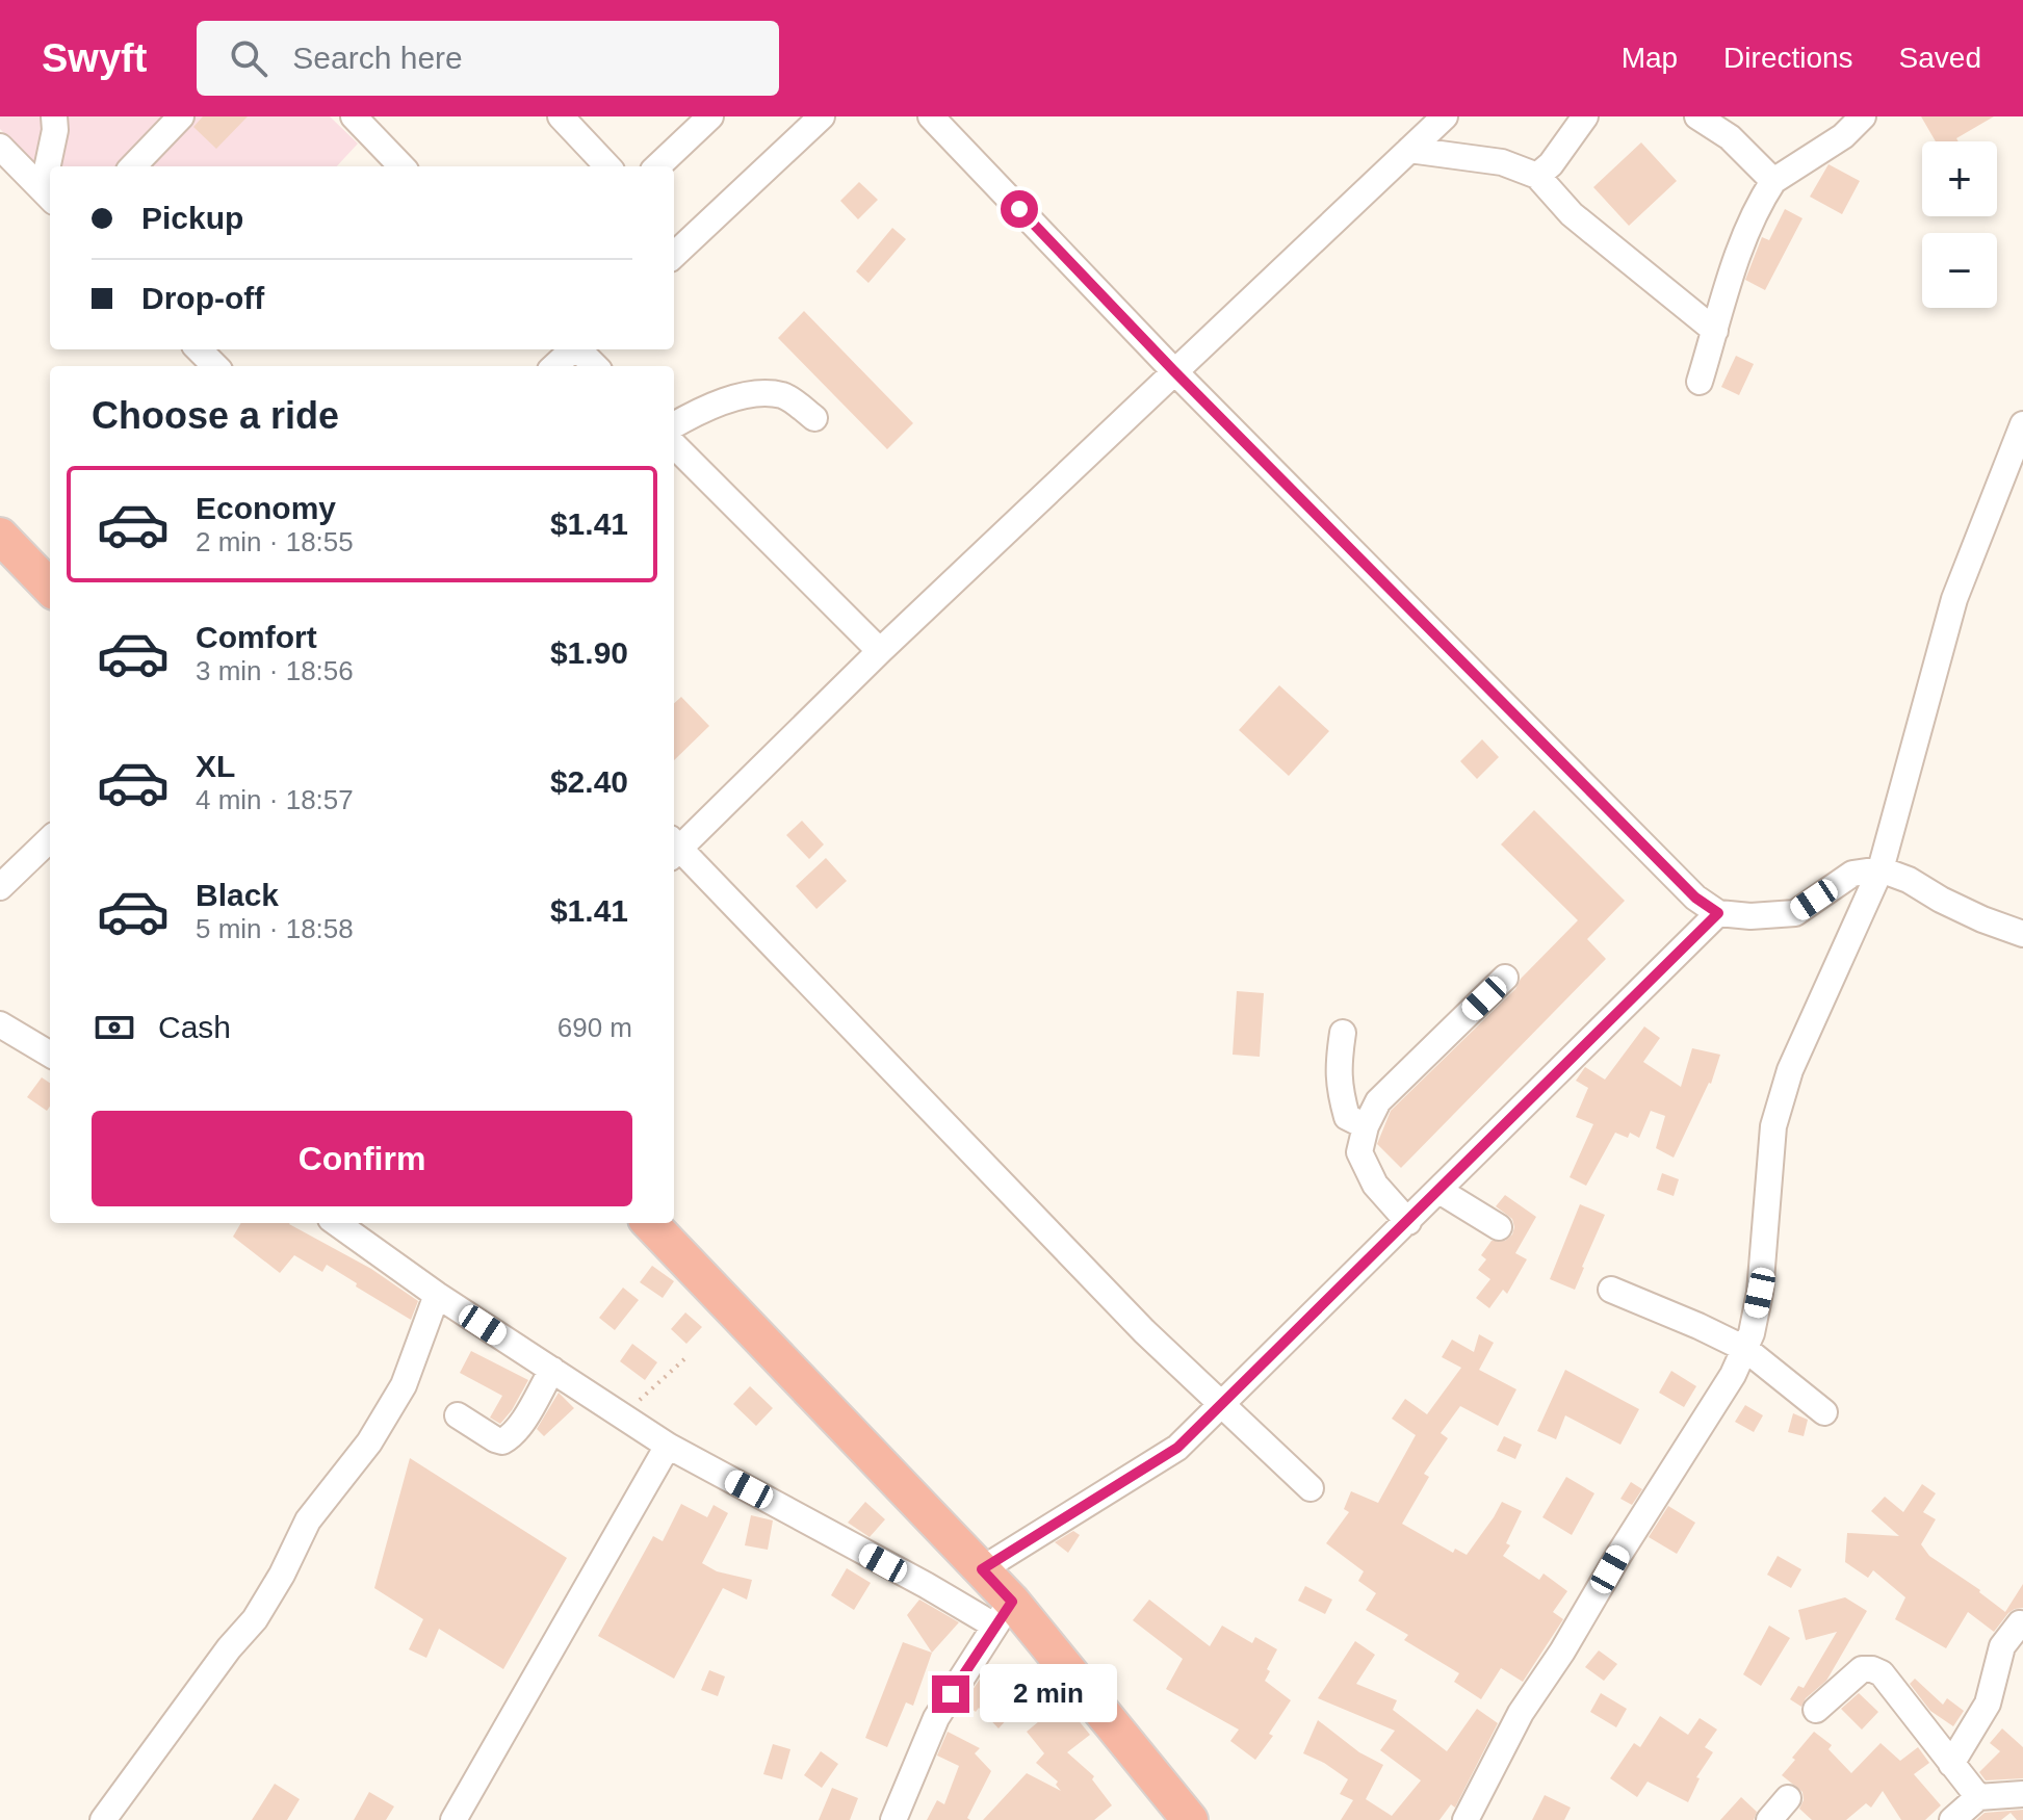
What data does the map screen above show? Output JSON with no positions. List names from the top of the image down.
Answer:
{
  "page": {
    "header": "Swyft",
    "search": "Search here",
    "nav": ["Map", "Directions", "Saved"],
    "map_buttons": ["+", "−"],
    "banner": ["Pickup", "Drop-off"],
    "heading": "Choose a ride",
    "list": [
      {
        "name": "Economy",
        "note": "2 min · 18:55",
        "value": "$1.41"
      },
      {
        "name": "Comfort",
        "note": "3 min · 18:56",
        "value": "$1.90"
      },
      {
        "name": "XL",
        "note": "4 min · 18:57",
        "value": "$2.40"
      },
      {
        "name": "Black",
        "note": "5 min · 18:58",
        "value": "$1.41"
      }
    ],
    "pay": ["Cash", "690 m"],
    "buttons": "Confirm",
    "bubble": "2 min"
  }
}
